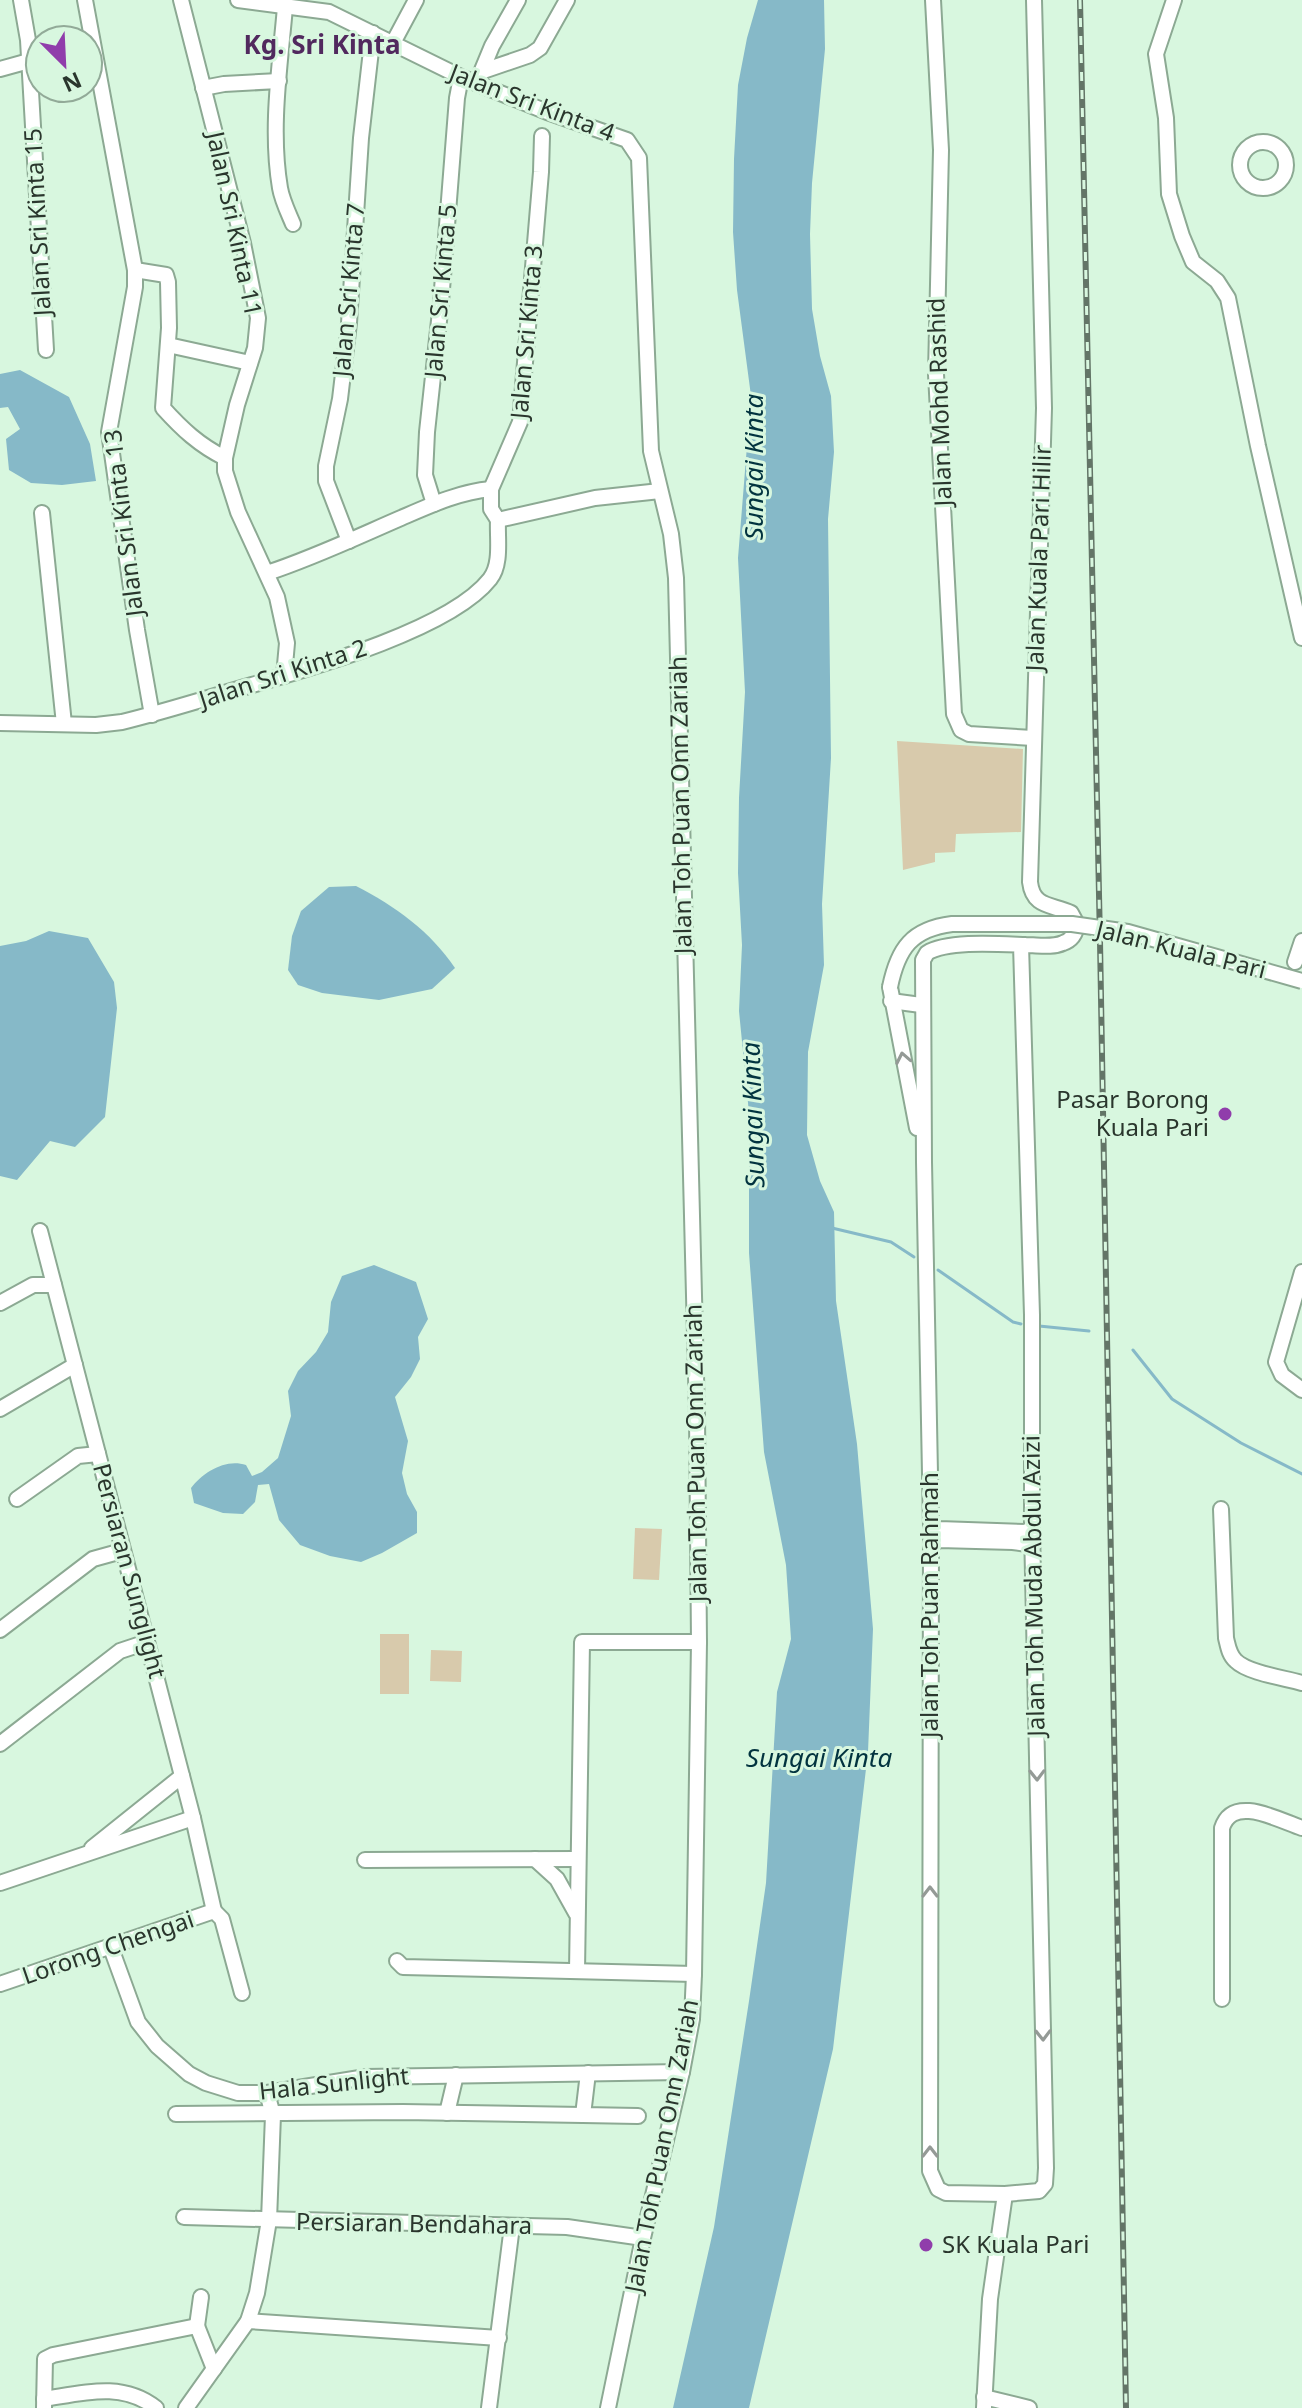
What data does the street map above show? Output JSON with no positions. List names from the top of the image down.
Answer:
{
  "streets": {
    "street": [
      "Jalan Sri Kinta 4",
      "Jalan Sri Kinta 15",
      "Jalan Sri Kinta 11",
      "Jalan Sri Kinta 7",
      "Jalan Sri Kinta 5",
      "Jalan Sri Kinta 3",
      "Jalan Mohd Rashid",
      "Jalan Sri Kinta 13",
      "Jalan Kuala Pari Hilir",
      "Jalan Sri Kinta 2",
      "Jalan Toh Puan Onn Zariah",
      "Jalan Kuala Pari",
      "Persiaran Sunglight",
      "Jalan Toh Muda Abdul Azizi",
      "Jalan Toh Puan Rahmah",
      "Lorong Chengai",
      "Hala Sunlight",
      "Persiaran Bendahara"
    ]
  },
  "crossings": [
    ["Jalan Sri Kinta 4", "Jalan Sri Kinta 7"],
    ["Jalan Sri Kinta 4", "Jalan Sri Kinta 5"],
    ["Jalan Sri Kinta 4", "Jalan Toh Puan Onn Zariah"],
    ["Jalan Sri Kinta 11", "Jalan Sri Kinta 2"],
    ["Jalan Mohd Rashid", "Jalan Kuala Pari Hilir"],
    ["Jalan Sri Kinta 13", "Jalan Sri Kinta 2"],
    ["Jalan Kuala Pari Hilir", "Jalan Toh Muda Abdul Azizi"],
    ["Jalan Kuala Pari Hilir", "Jalan Toh Puan Rahmah"],
    ["Jalan Toh Puan Onn Zariah", "Hala Sunlight"],
    ["Jalan Toh Puan Onn Zariah", "Persiaran Bendahara"],
    ["Persiaran Sunglight", "Lorong Chengai"],
    ["Jalan Toh Muda Abdul Azizi", "Jalan Toh Puan Rahmah"],
    ["Lorong Chengai", "Hala Sunlight"]
  ],
  "one_way": ["Jalan Toh Muda Abdul Azizi", "Jalan Toh Puan Rahmah"],
  "districts": ["Kg. Sri Kinta"],
  "water": ["Sungai Kinta"],
  "places": ["Pasar Borong Kuala Pari", "SK Kuala Pari"],
  "north": "bottom right"
}
